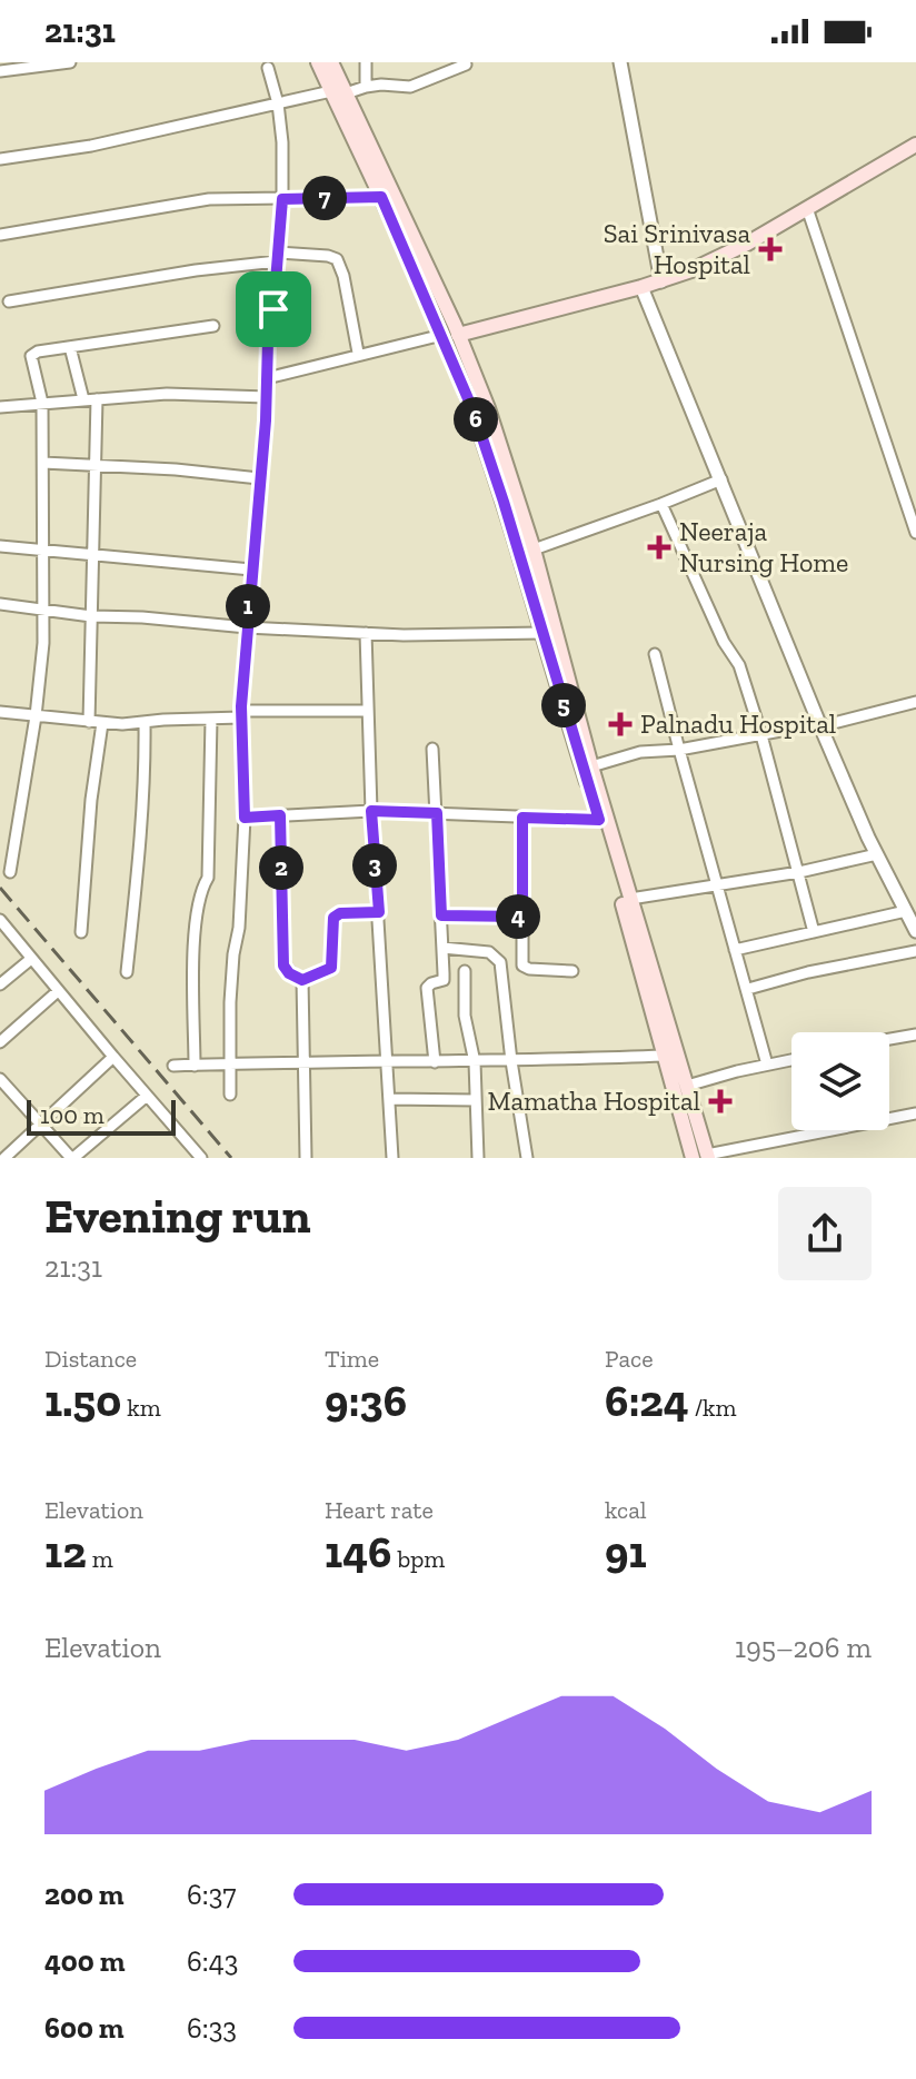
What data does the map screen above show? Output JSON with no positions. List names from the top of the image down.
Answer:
{
  "places": {
    "health": [
      "Sai Srinivasa Hospital",
      "Neeraja Nursing Home",
      "Palnadu Hospital",
      "Mamatha Hospital"
    ]
  },
  "scale_bar": "100 m",
  "page": {
    "status": "21:31",
    "pins": [
      "7",
      "6",
      "1",
      "5",
      "3",
      "2",
      "4"
    ],
    "scale": "100 m",
    "heading": ["Evening run", "21:31"],
    "stats": [
      ["Distance", "1.50 km"],
      ["Time", "9:36"],
      ["Pace", "6:24 /km"],
      ["Elevation", "12 m"],
      ["Heart rate", "146 bpm"],
      ["kcal", "91"]
    ],
    "chart": ["Elevation", "195–206 m"],
    "list": [
      {
        "name": "200 m",
        "note": "6:37"
      },
      {
        "name": "400 m",
        "note": "6:43"
      },
      {
        "name": "600 m",
        "note": "6:33"
      }
    ]
  }
}
